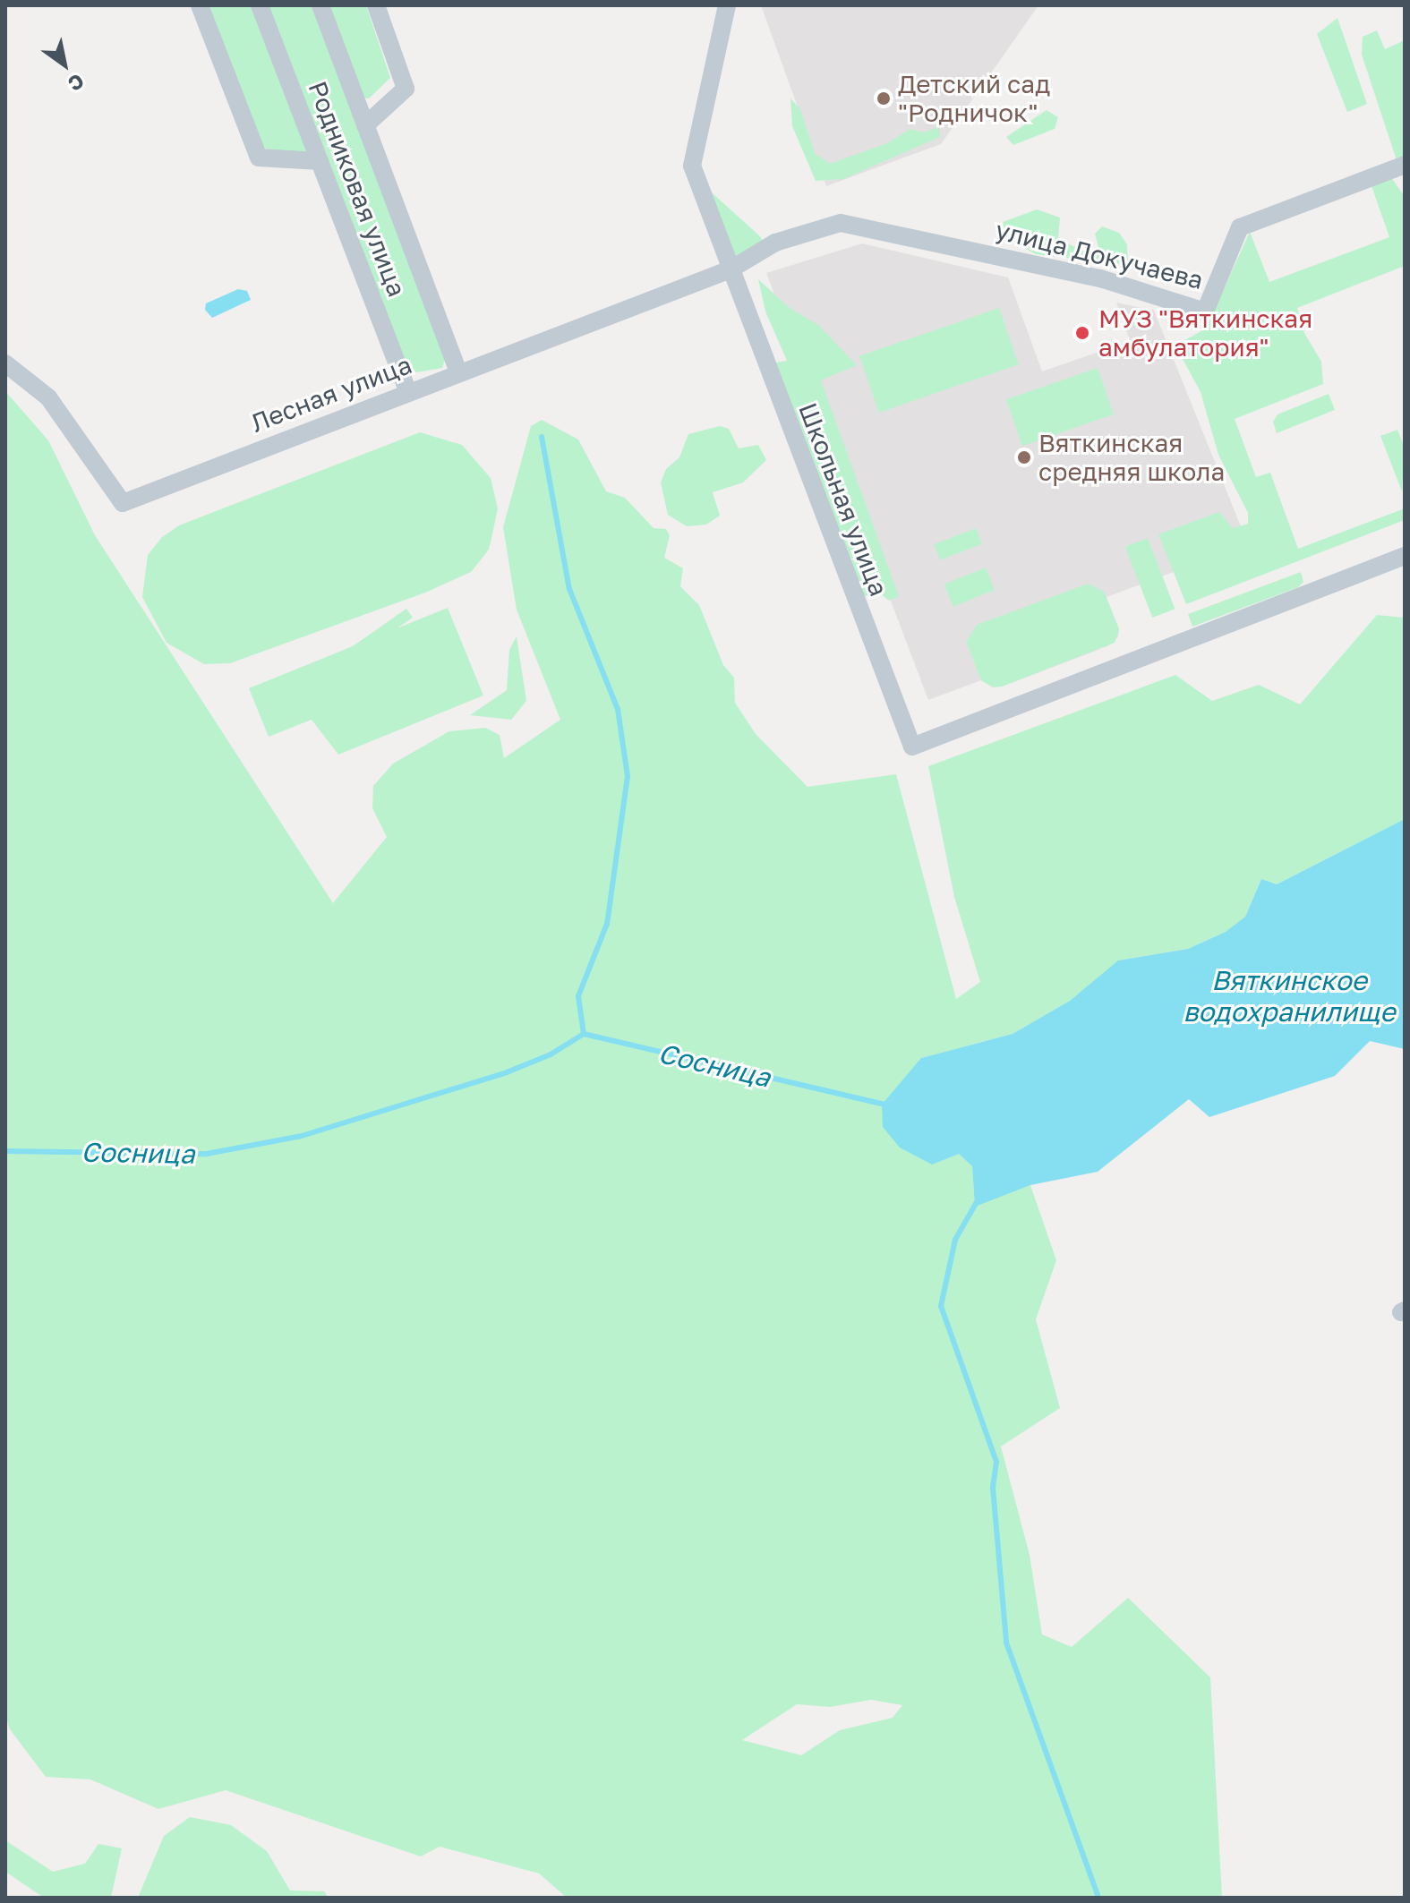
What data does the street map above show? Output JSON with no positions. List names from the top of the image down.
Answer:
{
  "streets": {
    "street": [
      "Родниковая улица",
      "улица Докучаева",
      "Лесная улица",
      "Школьная улица"
    ]
  },
  "crossings": [
    ["Родниковая улица", "Лесная улица"],
    ["улица Докучаева", "Лесная улица"],
    ["улица Докучаева", "Школьная улица"],
    ["Лесная улица", "Школьная улица"]
  ],
  "water": ["Вяткинское водохранилище", "Сосница"],
  "places": ["Детский сад \"Родничок\"", "МУЗ \"Вяткинская амбулатория\"", "Вяткинская средняя школа"],
  "north": "bottom right"
}
